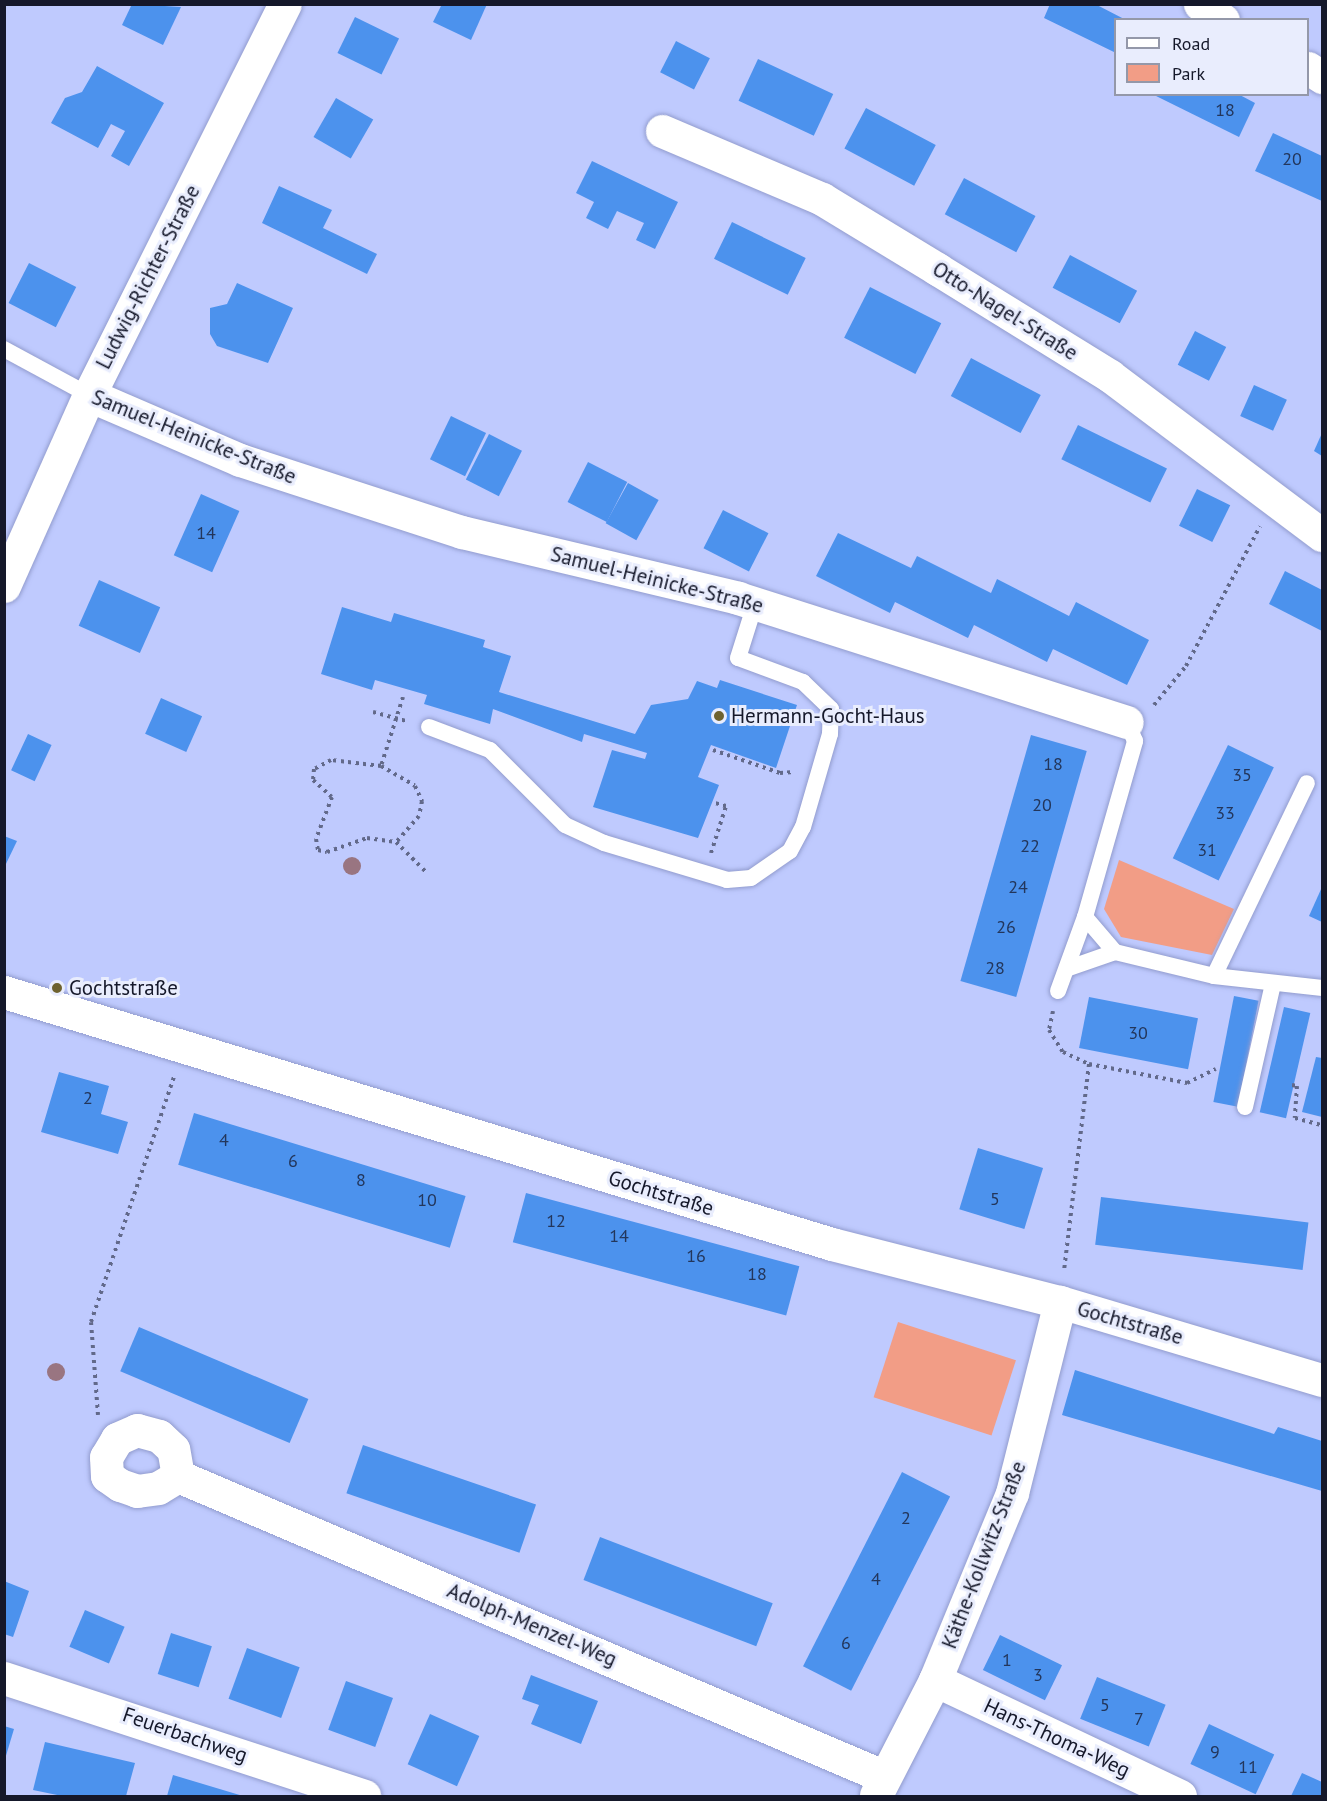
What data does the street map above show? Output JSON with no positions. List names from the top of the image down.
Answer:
{
  "streets": {
    "street": [
      "Ludwig-Richter-Straße",
      "Otto-Nagel-Straße",
      "Samuel-Heinicke-Straße",
      "Gochtstraße",
      "Käthe-Kollwitz-Straße",
      "Adolph-Menzel-Weg",
      "Feuerbachweg",
      "Hans-Thoma-Weg"
    ]
  },
  "crossings": [
    ["Ludwig-Richter-Straße", "Samuel-Heinicke-Straße"],
    ["Gochtstraße", "Käthe-Kollwitz-Straße"],
    ["Käthe-Kollwitz-Straße", "Adolph-Menzel-Weg"],
    ["Käthe-Kollwitz-Straße", "Hans-Thoma-Weg"]
  ],
  "places": ["Hermann-Gocht-Haus", "Gochtstraße"],
  "house_numbers": [
    "18",
    "20",
    "14",
    "18",
    "35",
    "20",
    "33",
    "22",
    "31",
    "24",
    "26",
    "28",
    "30",
    "2",
    "4",
    "6",
    "8",
    "5",
    "10",
    "12",
    "14",
    "16",
    "18",
    "2",
    "4",
    "6",
    "1",
    "3",
    "5",
    "7",
    "9",
    "11"
  ],
  "legend": ["Road", "Park"]
}
